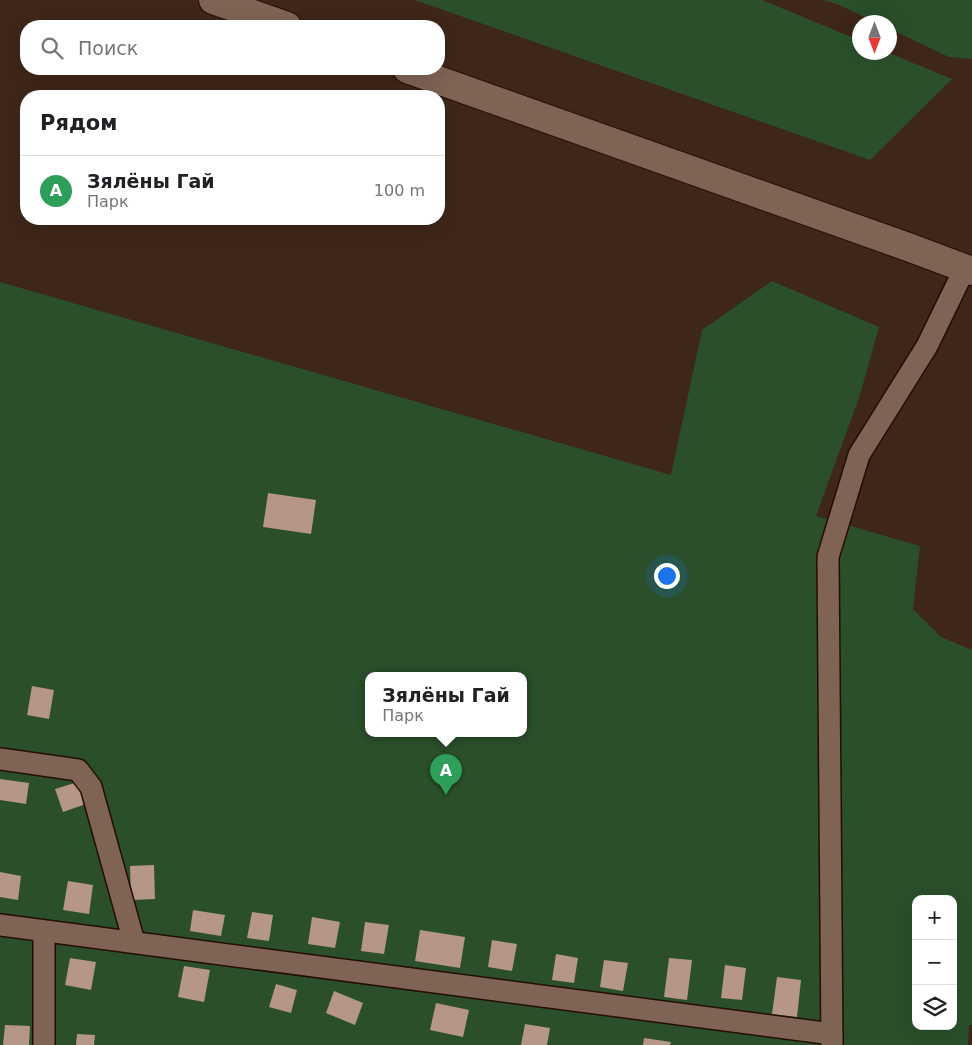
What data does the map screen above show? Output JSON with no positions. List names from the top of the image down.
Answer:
{
  "north": "bottom",
  "page": {
    "search": "Поиск",
    "heading": "Рядом",
    "list": [
      {
        "mark": "A",
        "name": "Зялёны Гай",
        "note": "Парк",
        "value": "100 m"
      }
    ],
    "popup": ["Зялёны Гай", "Парк"],
    "pins": "A",
    "map_buttons": ["+", "−"]
  }
}
